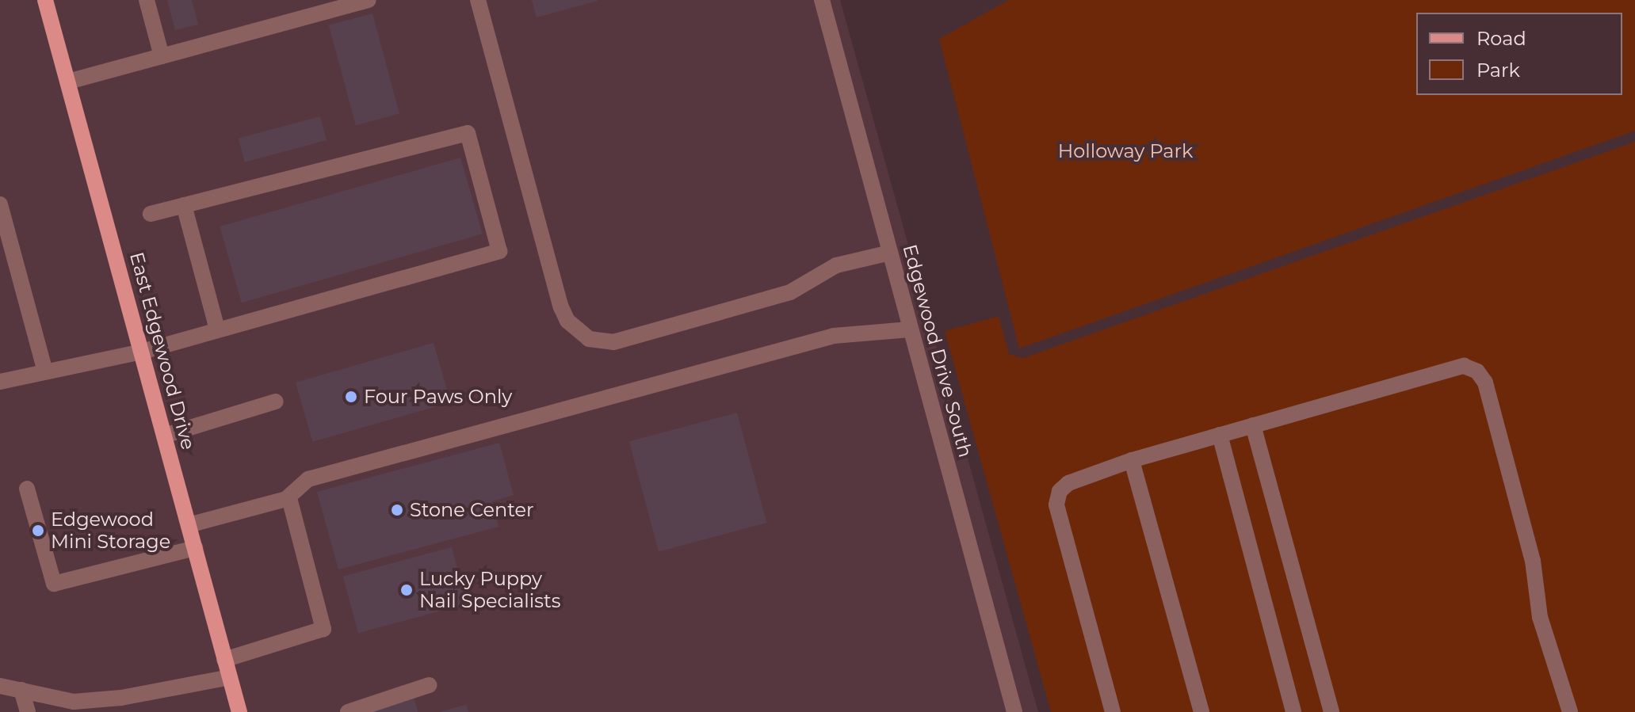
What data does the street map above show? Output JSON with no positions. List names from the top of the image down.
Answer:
{
  "streets": {
    "main road": ["East Edgewood Drive"],
    "street": ["Edgewood Drive South"]
  },
  "parks": ["Holloway Park"],
  "places": [
    "Four Paws Only",
    "Stone Center",
    "Edgewood Mini Storage",
    "Lucky Puppy Nail Specialists"
  ],
  "legend": ["Road", "Park"]
}
